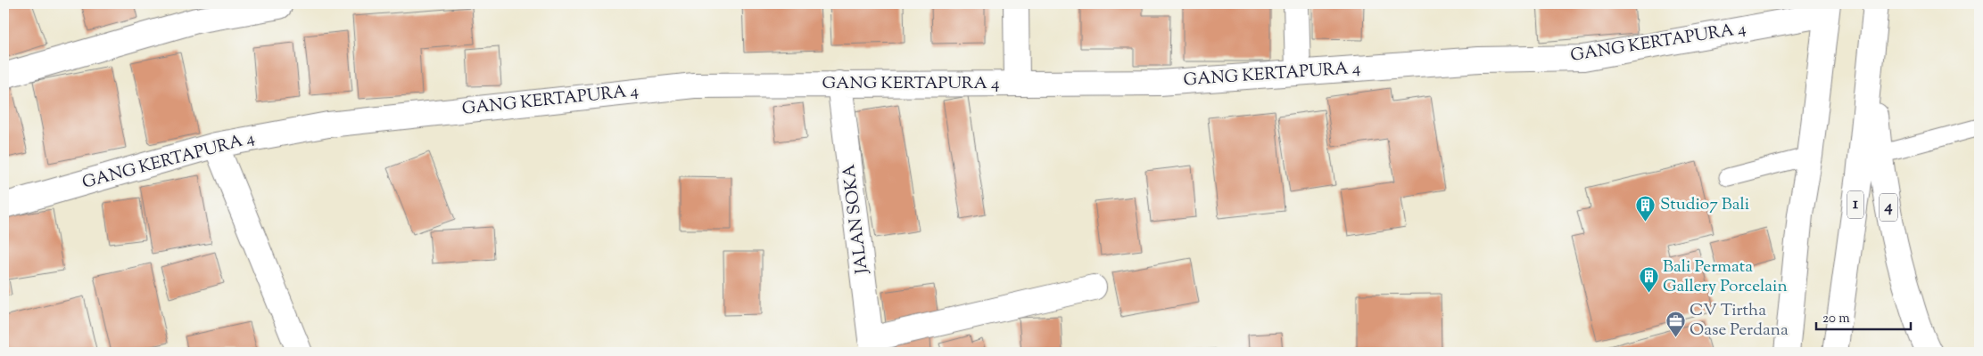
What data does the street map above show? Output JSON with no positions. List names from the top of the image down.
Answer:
{
  "streets": {
    "main road": [
      "GANG KERTAPURA 4",
      "1",
      "4",
      "JALAN SOKA"
    ]
  },
  "crossings": [
    ["GANG KERTAPURA 4", "JALAN SOKA"],
    ["1", "4"]
  ],
  "places": {
    "building": ["Studio7 Bali", "Bali Permata Gallery Porcelain"],
    "office": ["CV Tirtha Oase Perdana"]
  },
  "scale_bar": "20 m"
}
